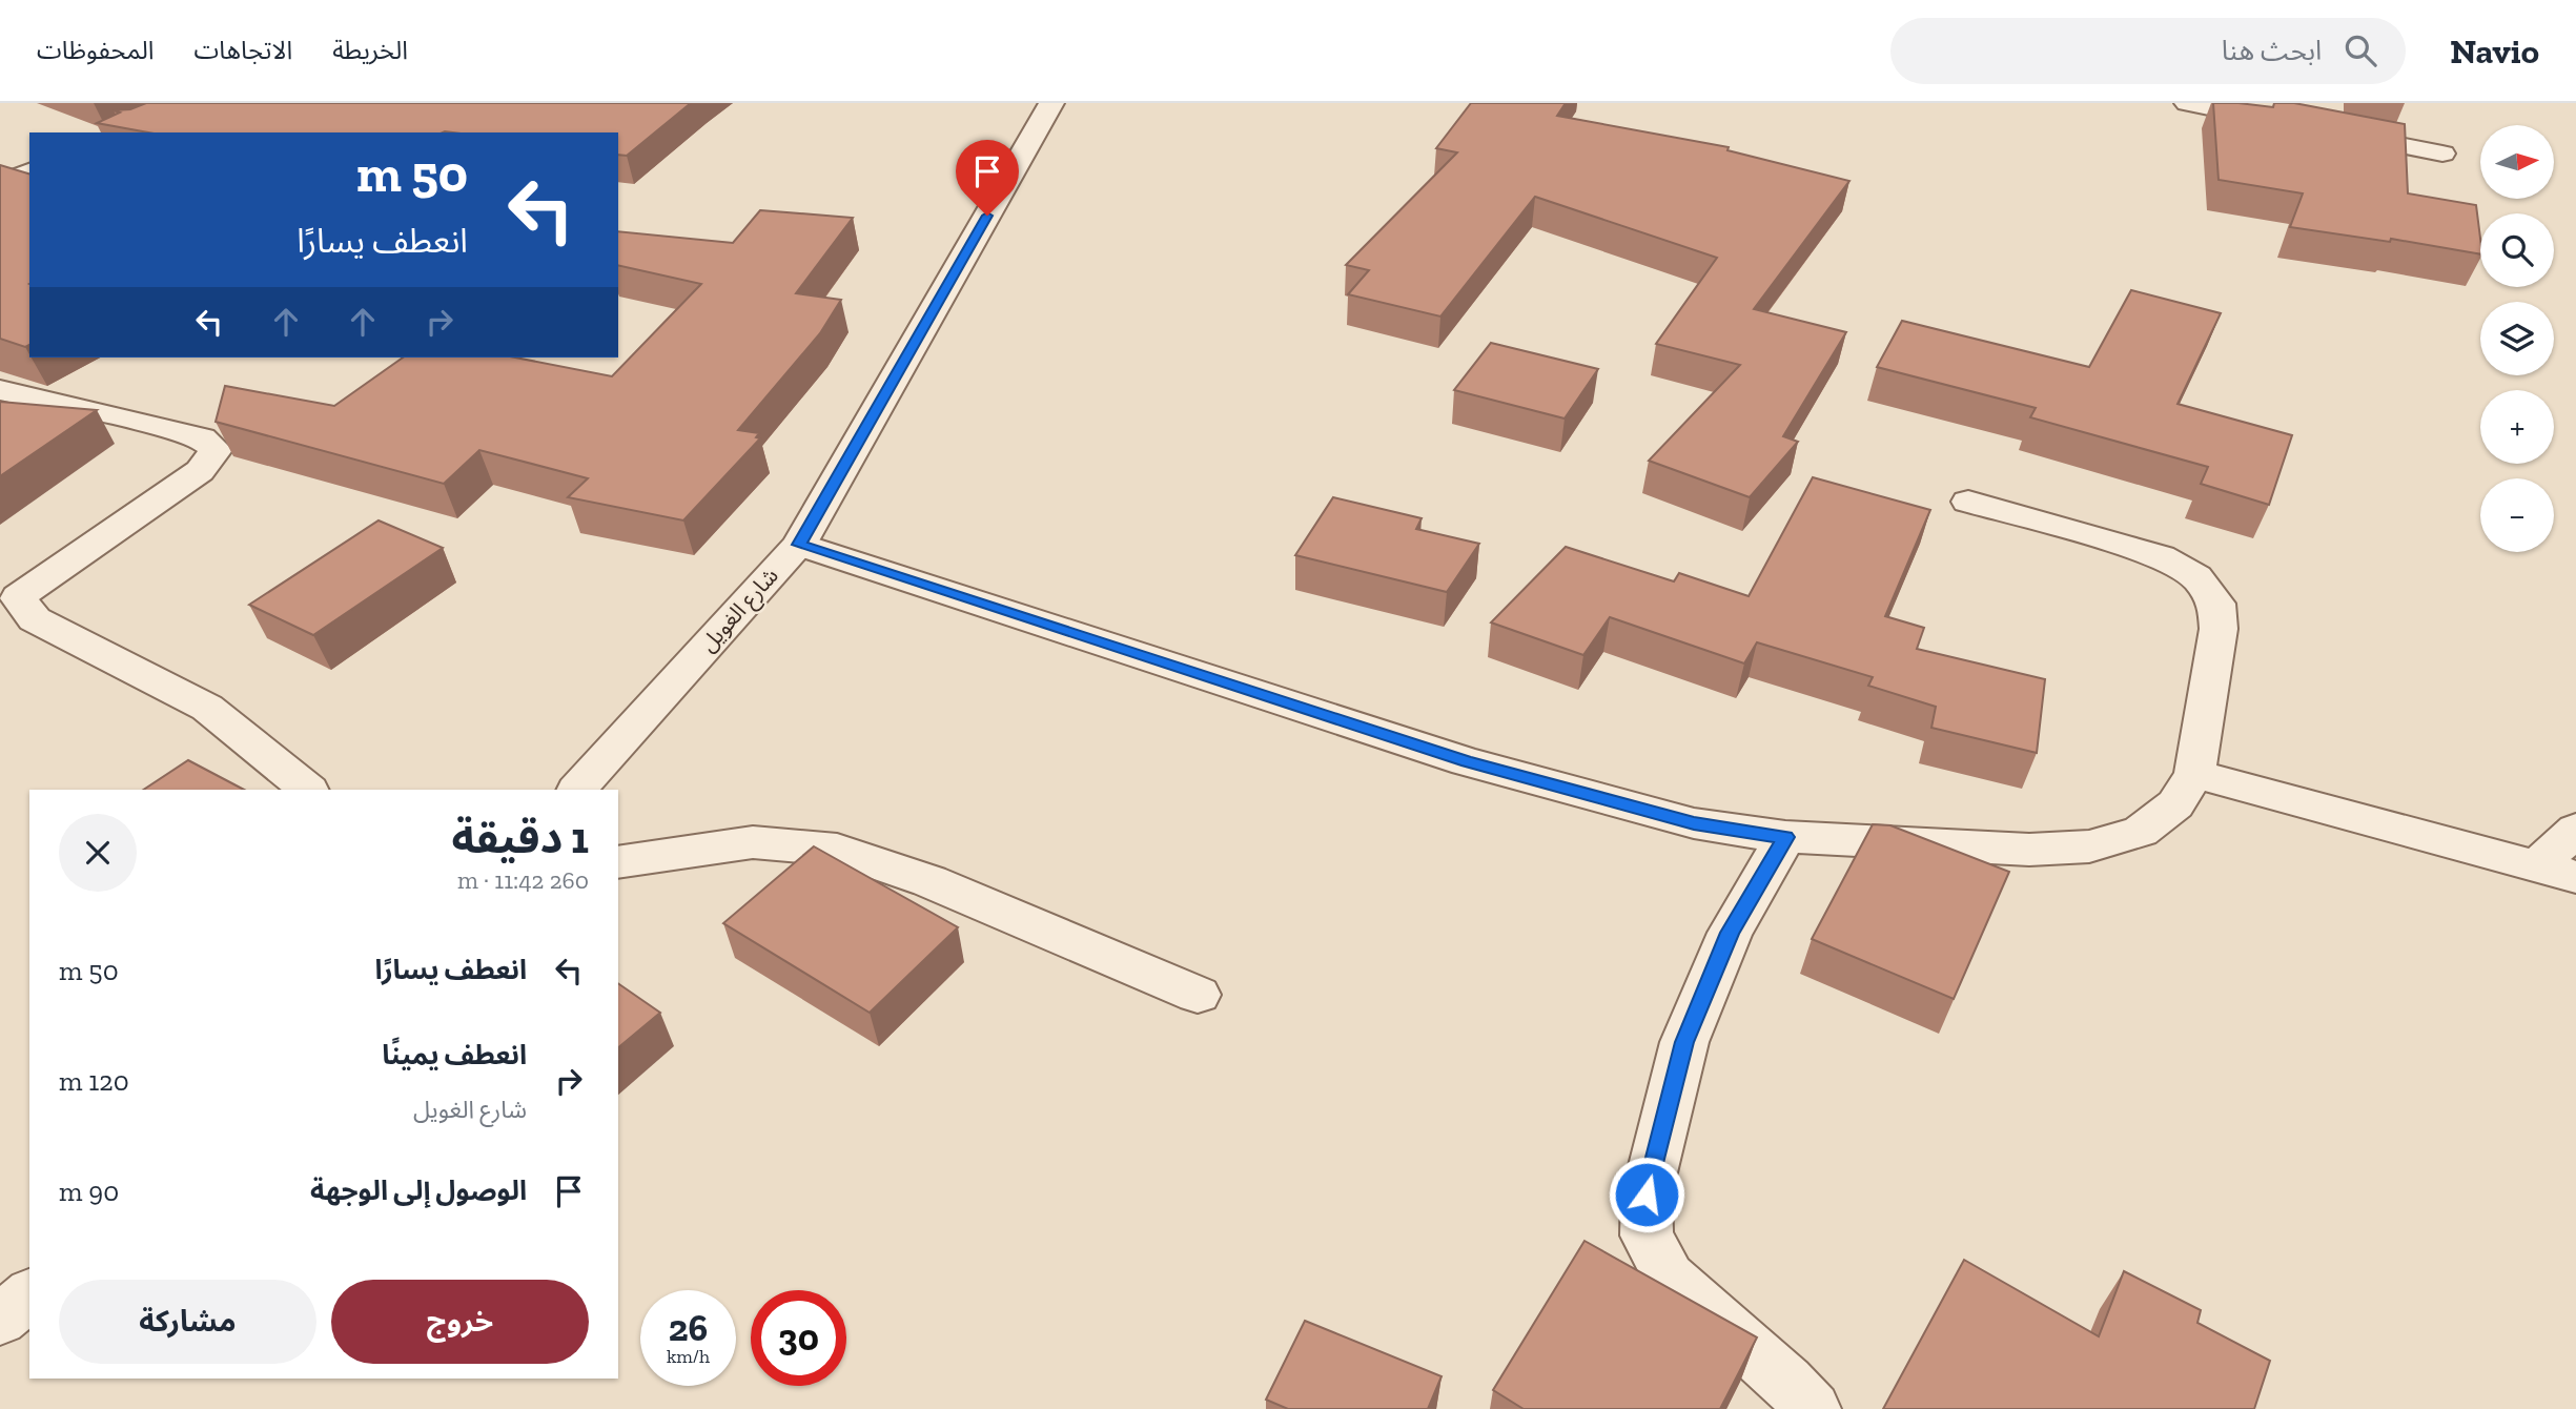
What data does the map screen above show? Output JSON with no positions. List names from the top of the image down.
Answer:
{
  "streets": {
    "street": ["شارع الغويل"]
  },
  "north": "right",
  "page": {
    "header": "Navio",
    "search": "ابحث هنا",
    "nav": ["الخريطة", "الاتجاهات", "المحفوظات"],
    "map_buttons": ["+", "−"],
    "turn": ["50 m", "انعطف يسارًا"],
    "heading": ["1 دقيقة", "260 m · 11:42"],
    "list": [
      {
        "name": "انعطف يسارًا",
        "value": "50 m"
      },
      {
        "name": "انعطف يمينًا",
        "note": "شارع الغويل",
        "value": "120 m"
      },
      {
        "name": "الوصول إلى الوجهة",
        "value": "90 m"
      }
    ],
    "buttons": ["خروج", "مشاركة"],
    "speed": "26 km/h",
    "limit": "30"
  }
}
